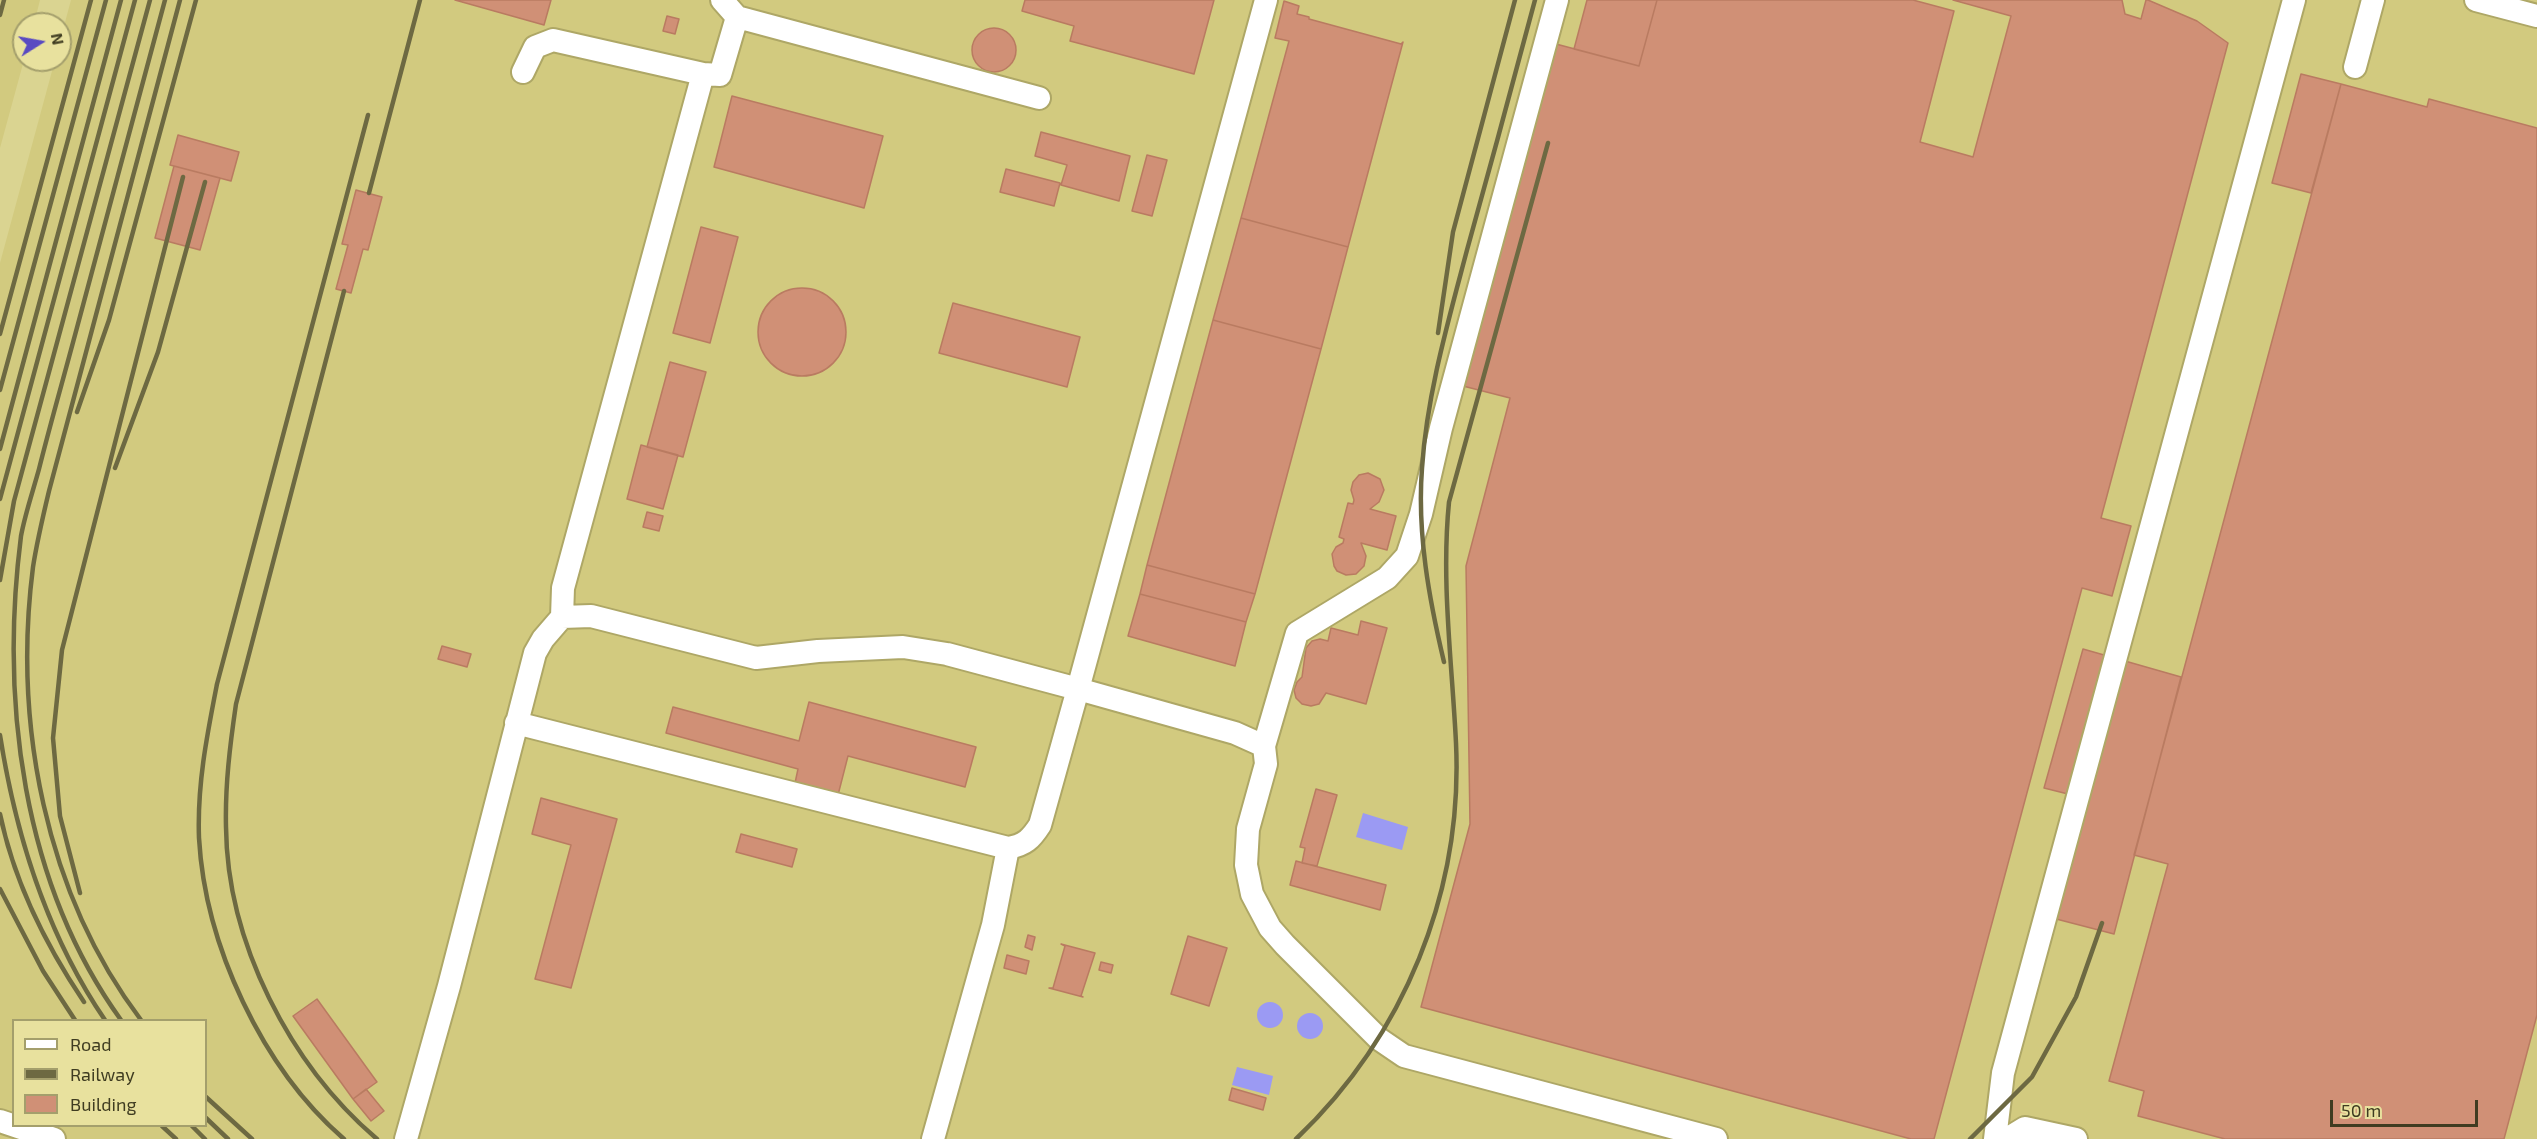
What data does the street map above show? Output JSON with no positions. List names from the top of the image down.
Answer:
{
  "legend": ["Road", "Railway", "Building"],
  "scale_bar": "50 m",
  "north": "right"
}
